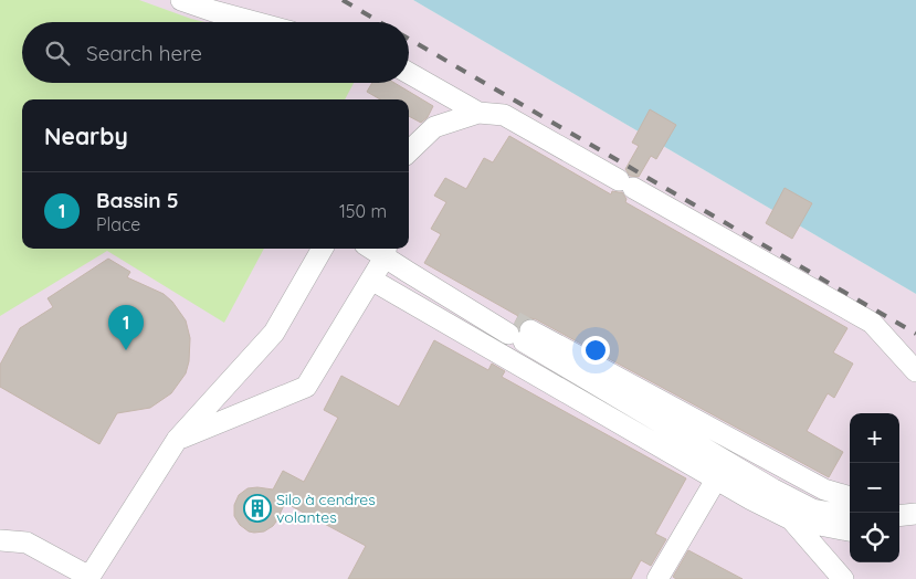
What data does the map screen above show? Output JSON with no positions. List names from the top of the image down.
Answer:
{
  "places": {
    "building": ["Silo à cendres volantes"]
  },
  "page": {
    "search": "Search here",
    "heading": "Nearby",
    "list": [
      {
        "mark": "1",
        "name": "Bassin 5",
        "note": "Place",
        "value": "150 m"
      }
    ],
    "pins": "1",
    "map_buttons": ["+", "−"]
  }
}
